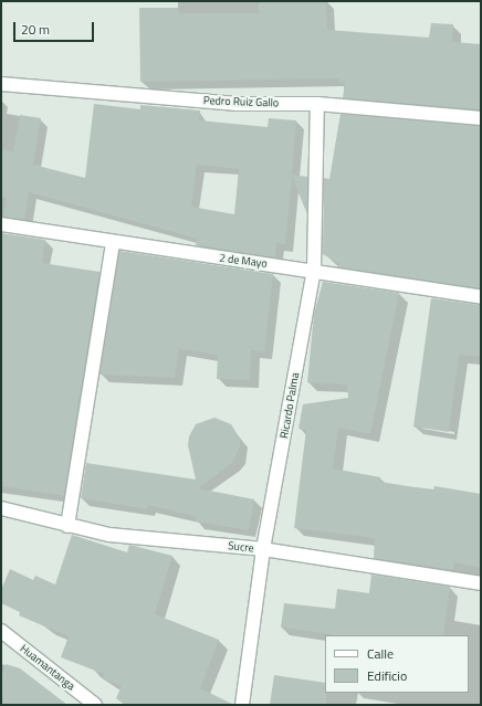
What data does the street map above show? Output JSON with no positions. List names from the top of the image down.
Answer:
{
  "streets": {
    "street": [
      "Pedro Ruiz Gallo",
      "2 de Mayo",
      "Ricardo Palma",
      "Sucre",
      "Huamantanga"
    ]
  },
  "crossings": [
    ["Pedro Ruiz Gallo", "Ricardo Palma"],
    ["2 de Mayo", "Ricardo Palma"],
    ["Ricardo Palma", "Sucre"]
  ],
  "legend": ["Calle", "Edificio"],
  "scale_bar": "20 m"
}
